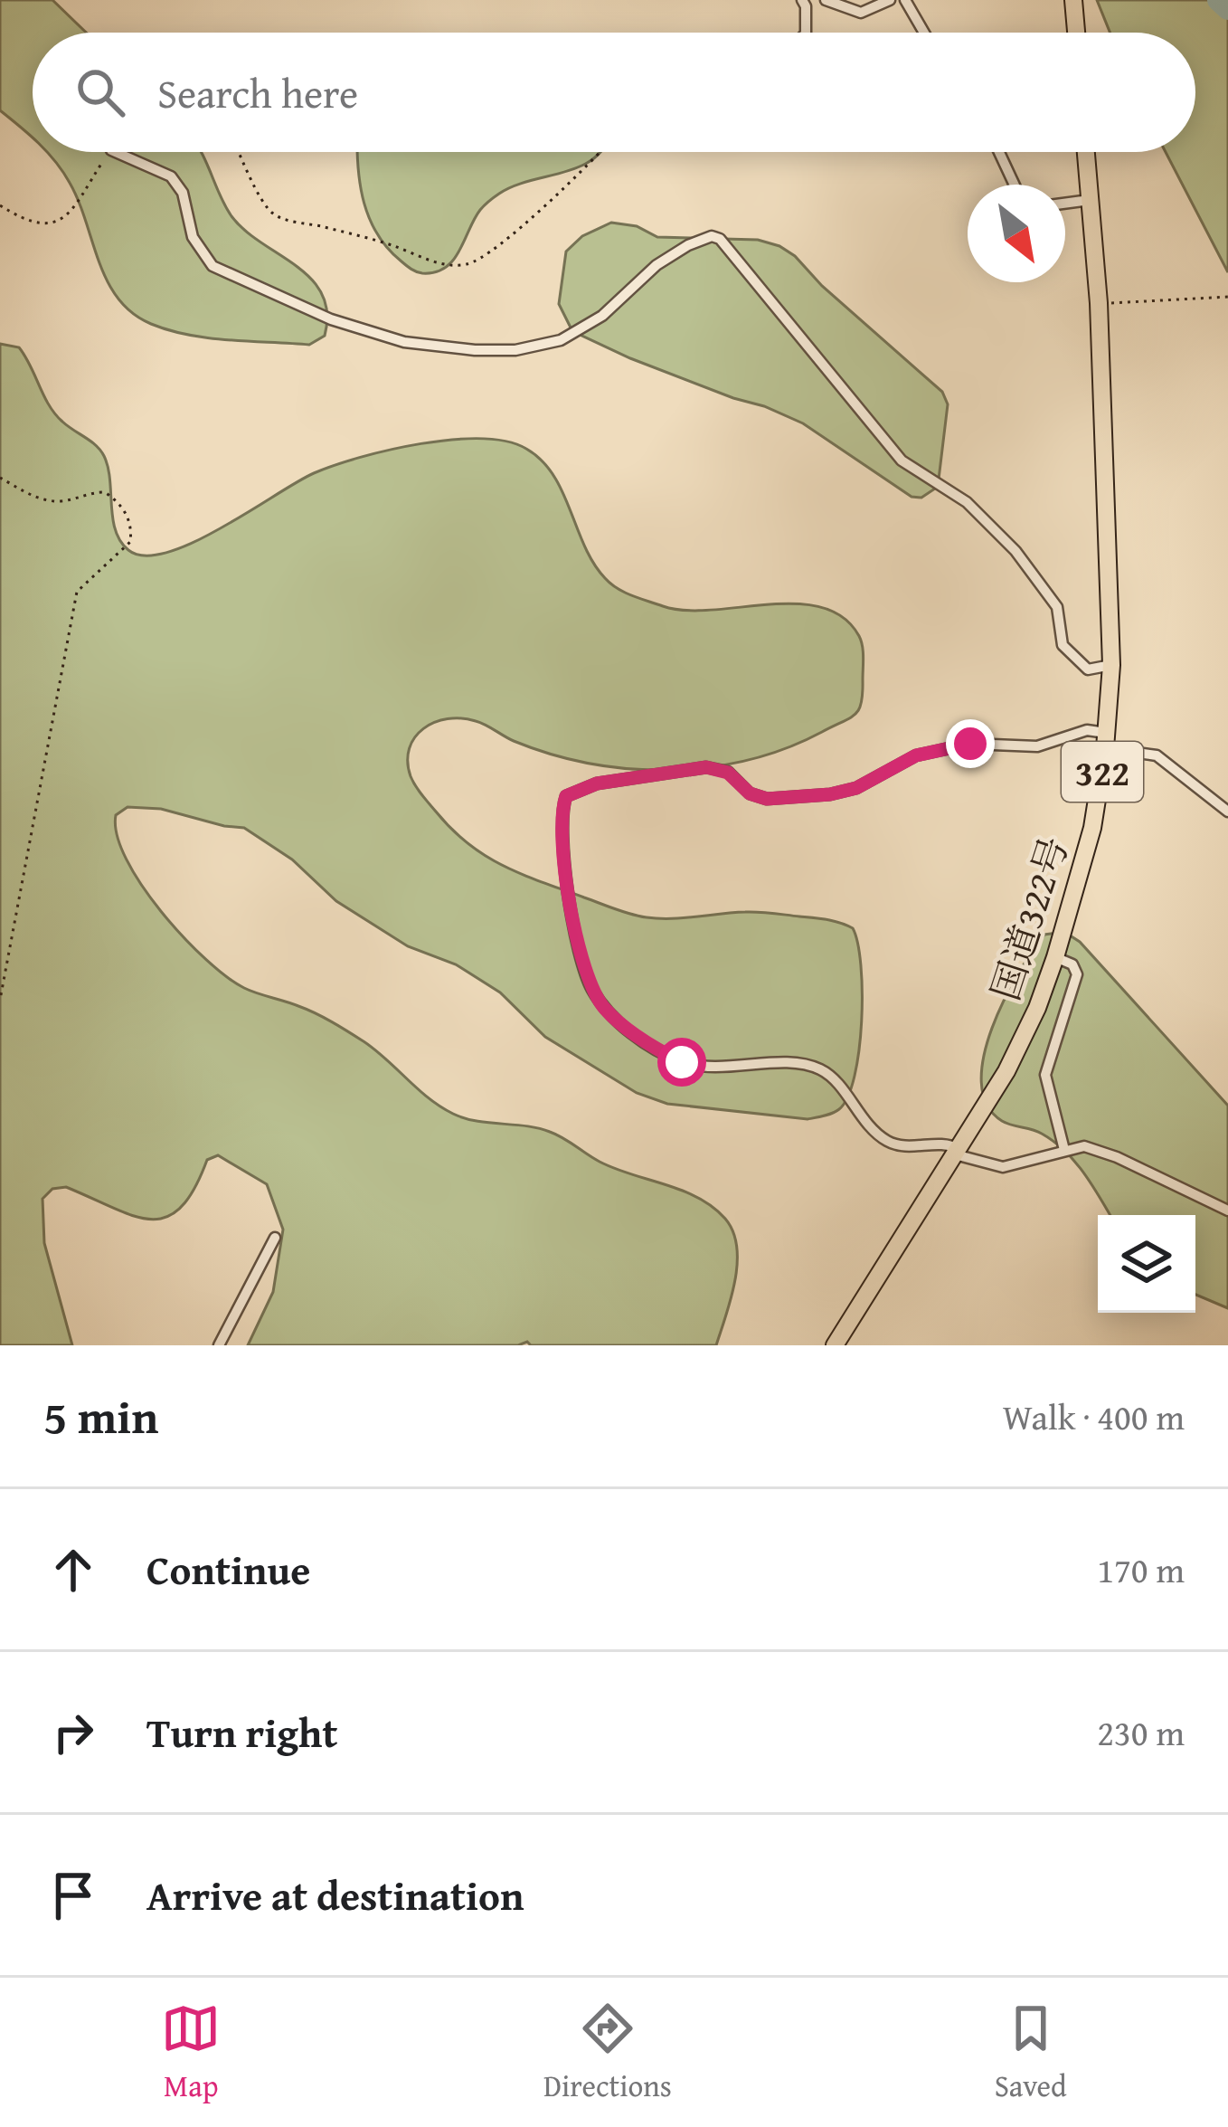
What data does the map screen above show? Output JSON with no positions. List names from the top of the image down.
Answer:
{
  "streets": {
    "highway": ["322", "国道322号"]
  },
  "north": "bottom right",
  "page": {
    "search": "Search here",
    "heading": ["5 min", "Walk · 400 m"],
    "list": [
      ["Continue", "170 m"],
      ["Turn right", "230 m"],
      "Arrive at destination"
    ],
    "nav": ["Map", "Directions", "Saved"]
  }
}
